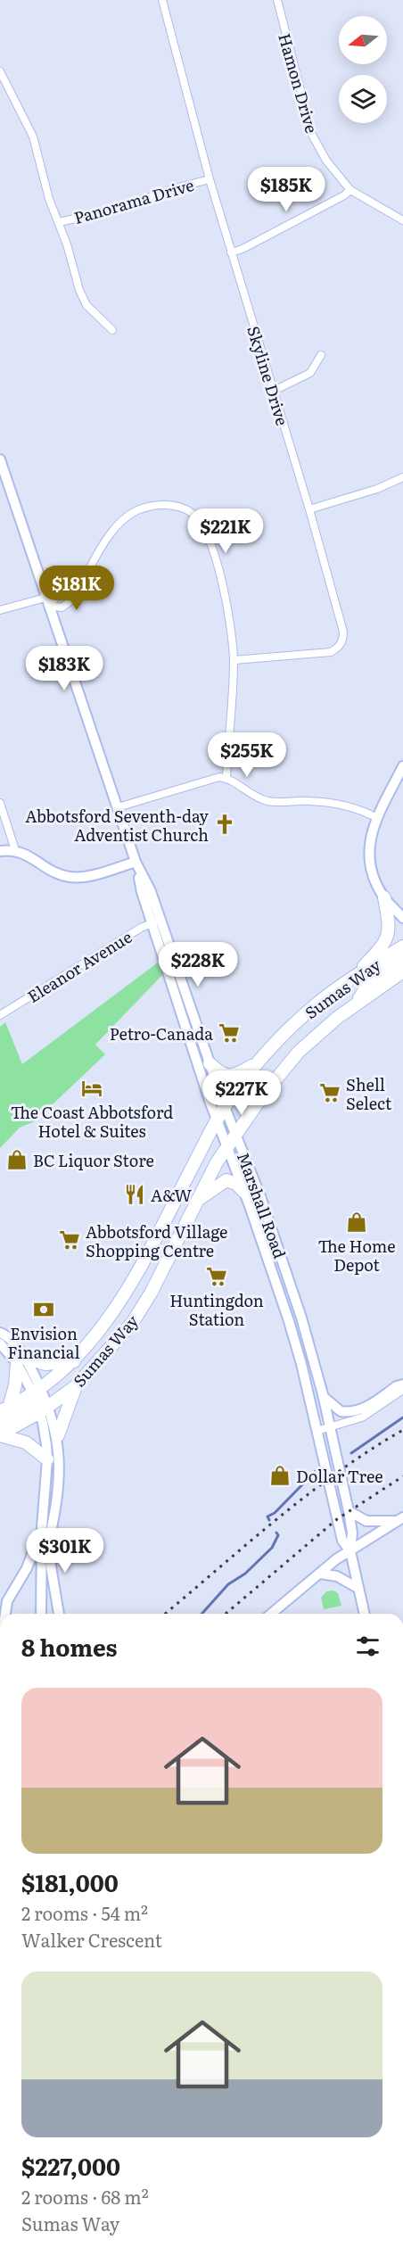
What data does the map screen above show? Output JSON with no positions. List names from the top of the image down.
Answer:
{
  "streets": {
    "highway": ["Sumas Way"],
    "main road": ["Marshall Road"],
    "street": [
      "Hamon Drive",
      "Panorama Drive",
      "Skyline Drive",
      "Eleanor Avenue"
    ]
  },
  "crossings": [
    ["Panorama Drive", "Skyline Drive"],
    ["Eleanor Avenue", "Marshall Road"],
    ["Sumas Way", "Marshall Road"]
  ],
  "places": {
    "church": ["Abbotsford Seventh-day Adventist Church"],
    "supermarket": [
      "Petro-Canada",
      "Shell Select",
      "Abbotsford Village Shopping Centre",
      "Huntingdon Station"
    ],
    "hotel": ["The Coast Abbotsford Hotel & Suites"],
    "shop": ["BC Liquor Store", "The Home Depot", "Dollar Tree"],
    "restaurant": ["A&W"],
    "bank": ["Envision Financial"]
  },
  "north": "left",
  "page": {
    "price": [
      "$185K",
      "$221K",
      "$181K",
      "$183K",
      "$255K",
      "$228K",
      "$227K",
      "$301K"
    ],
    "heading": "8 homes",
    "list": [
      {
        "name": "$181,000",
        "note": "2 rooms · 54 m² · Walker Crescent"
      },
      {
        "name": "$227,000",
        "note": "2 rooms · 68 m² · Sumas Way"
      }
    ]
  }
}
